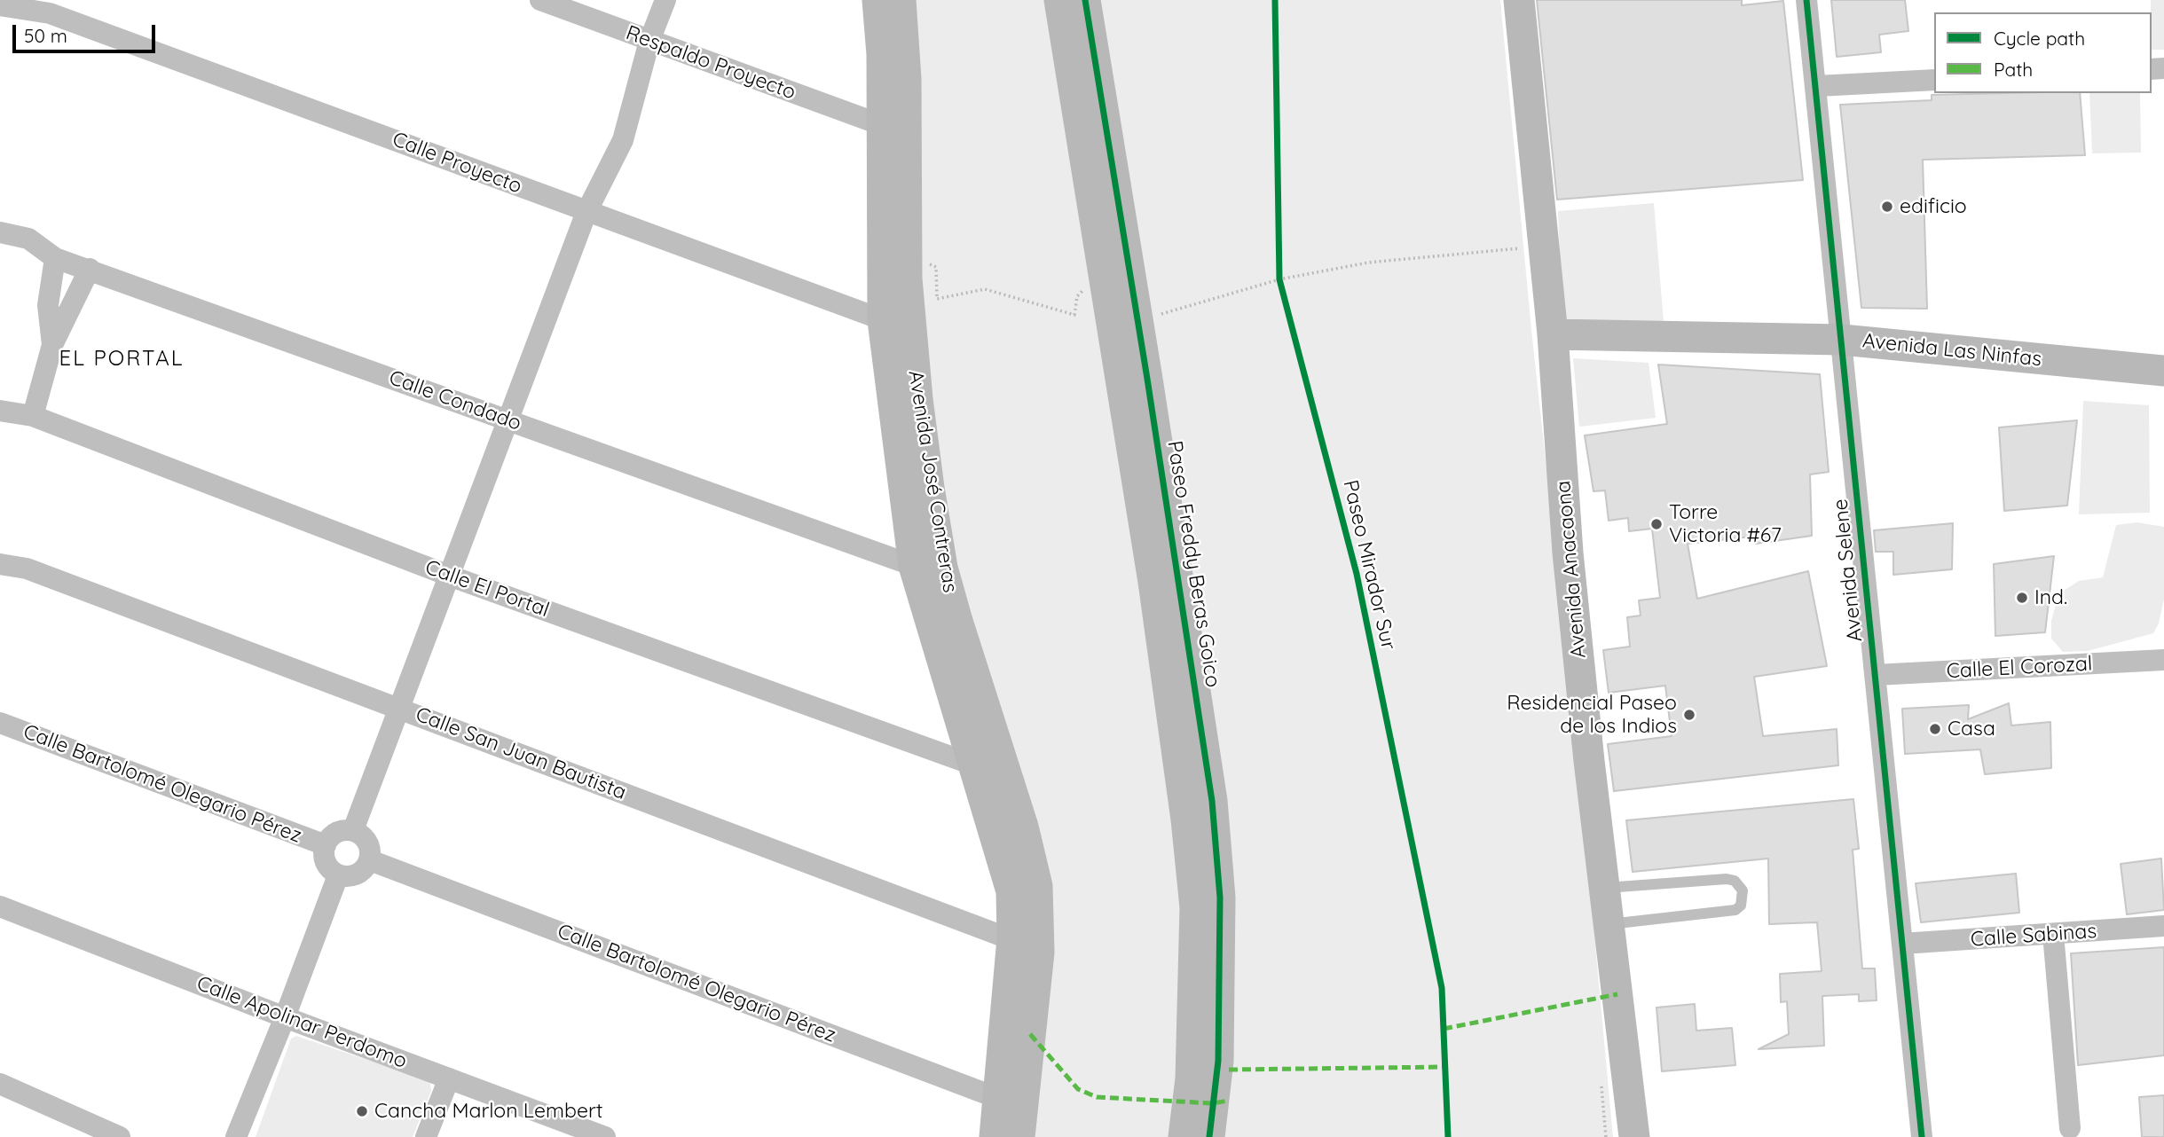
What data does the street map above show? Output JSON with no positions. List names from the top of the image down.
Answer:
{
  "streets": {
    "main road": [
      "Avenida Las Ninfas",
      "Avenida José Contreras",
      "Paseo Freddy Beras Goico",
      "Avenida Anacaona"
    ],
    "street": [
      "Respaldo Proyecto",
      "Calle Proyecto",
      "Calle Condado",
      "Avenida Selene",
      "Calle El Portal",
      "Calle El Corozal",
      "Calle San Juan Bautista",
      "Calle Bartolomé Olegario Pérez",
      "Calle Sabinas",
      "Calle Apolinar Perdomo"
    ],
    "cycle path": ["Paseo Mirador Sur"]
  },
  "crossings": [
    ["Respaldo Proyecto", "Avenida José Contreras"],
    ["Calle Proyecto", "Avenida José Contreras"],
    ["Avenida Las Ninfas", "Avenida Anacaona"],
    ["Avenida Las Ninfas", "Avenida Selene"],
    ["Calle Condado", "Avenida José Contreras"],
    ["Avenida José Contreras", "Calle El Portal"],
    ["Avenida José Contreras", "Calle San Juan Bautista"],
    ["Avenida José Contreras", "Calle Bartolomé Olegario Pérez"],
    ["Avenida Selene", "Calle El Corozal"],
    ["Avenida Selene", "Calle Sabinas"]
  ],
  "districts": ["EL PORTAL"],
  "places": [
    "edificio",
    "Torre Victoria #67",
    "Ind.",
    "Residencial Paseo de los Indios",
    "Casa",
    "Cancha Marlon Lembert"
  ],
  "legend": ["Cycle path", "Path"],
  "scale_bar": "50 m"
}
